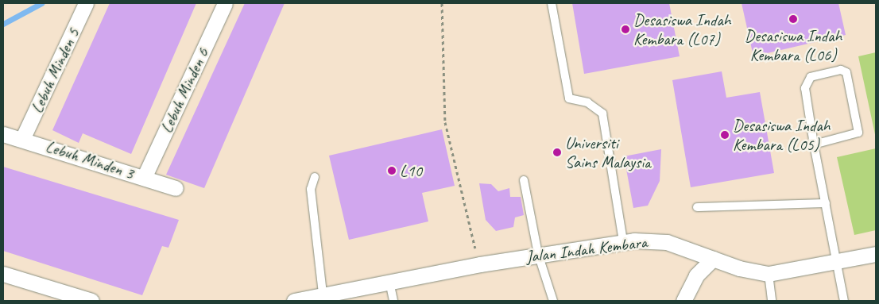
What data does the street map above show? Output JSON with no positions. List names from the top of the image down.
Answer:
{
  "streets": {
    "street": [
      "Lebuh Minden 5",
      "Lebuh Minden 6",
      "Lebuh Minden 3",
      "Jalan Indah Kembara"
    ]
  },
  "crossings": [
    ["Lebuh Minden 5", "Lebuh Minden 3"],
    ["Lebuh Minden 6", "Lebuh Minden 3"]
  ],
  "places": [
    "Desasiswa Indah Kembara (L06)",
    "Desasiswa Indah Kembara (L07)",
    "Desasiswa Indah Kembara (L05)",
    "Universiti Sains Malaysia",
    "L10"
  ]
}
